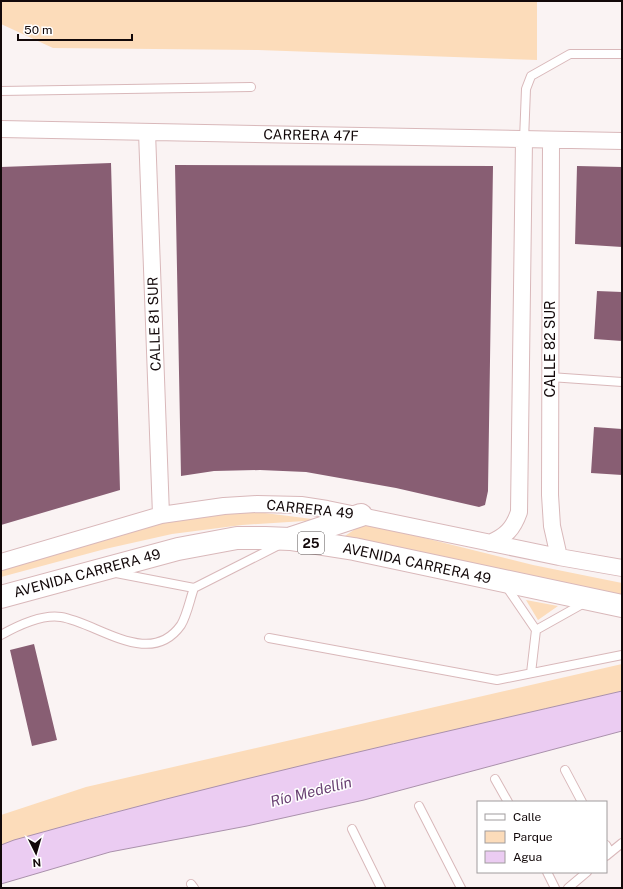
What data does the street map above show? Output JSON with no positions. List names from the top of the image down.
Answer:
{
  "streets": {
    "highway": ["25", "AVENIDA CARRERA 49"],
    "street": [
      "CARRERA 47F",
      "CALLE 81 SUR",
      "CALLE 82 SUR",
      "CARRERA 49"
    ]
  },
  "crossings": [
    ["CARRERA 47F", "CALLE 81 SUR"],
    ["CARRERA 47F", "CALLE 82 SUR"],
    ["CALLE 81 SUR", "CARRERA 49"],
    ["CALLE 82 SUR", "CARRERA 49"]
  ],
  "water": ["Río Medellín"],
  "legend": ["Calle", "Parque", "Agua"],
  "scale_bar": "50 m",
  "north": "bottom"
}
